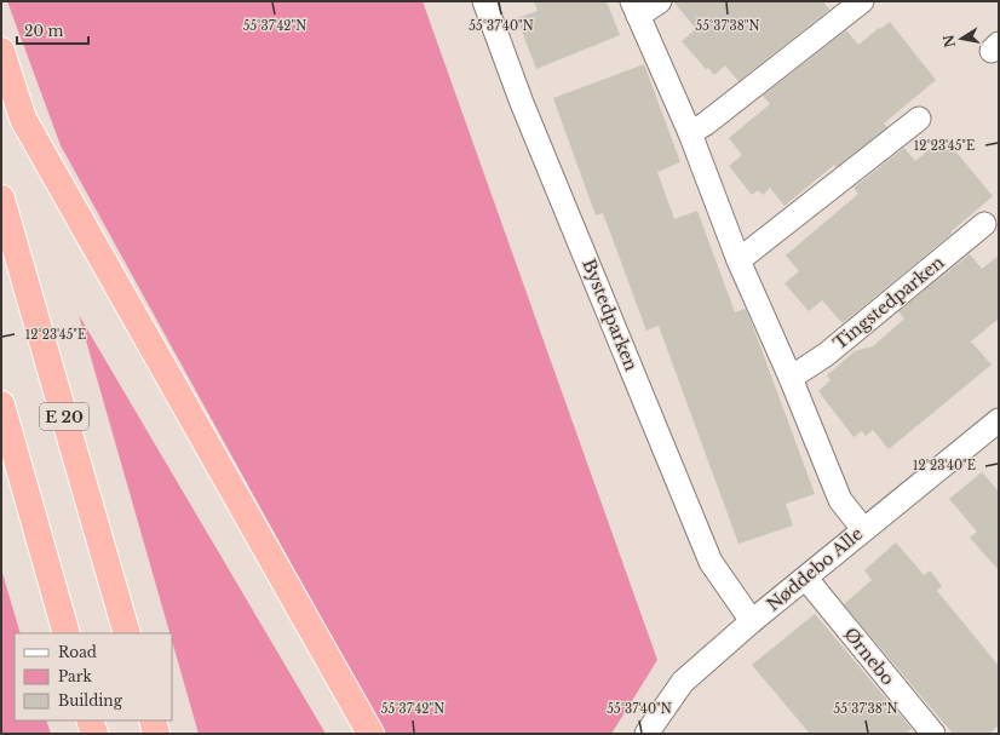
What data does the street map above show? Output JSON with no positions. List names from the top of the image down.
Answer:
{
  "streets": {
    "highway": ["E 20"],
    "street": [
      "Tingstedparken",
      "Bystedparken",
      "Nøddebo Alle",
      "Ørnebo"
    ]
  },
  "crossings": [
    ["Bystedparken", "Nøddebo Alle"],
    ["Nøddebo Alle", "Ørnebo"]
  ],
  "legend": ["Road", "Park", "Building"],
  "scale_bar": "20 m",
  "north": "left",
  "coordinates": [
    "55°37'42\"N",
    "55°37'40\"N",
    "55°37'38\"N",
    "12°23'45\"E",
    "12°23'40\"E"
  ]
}
